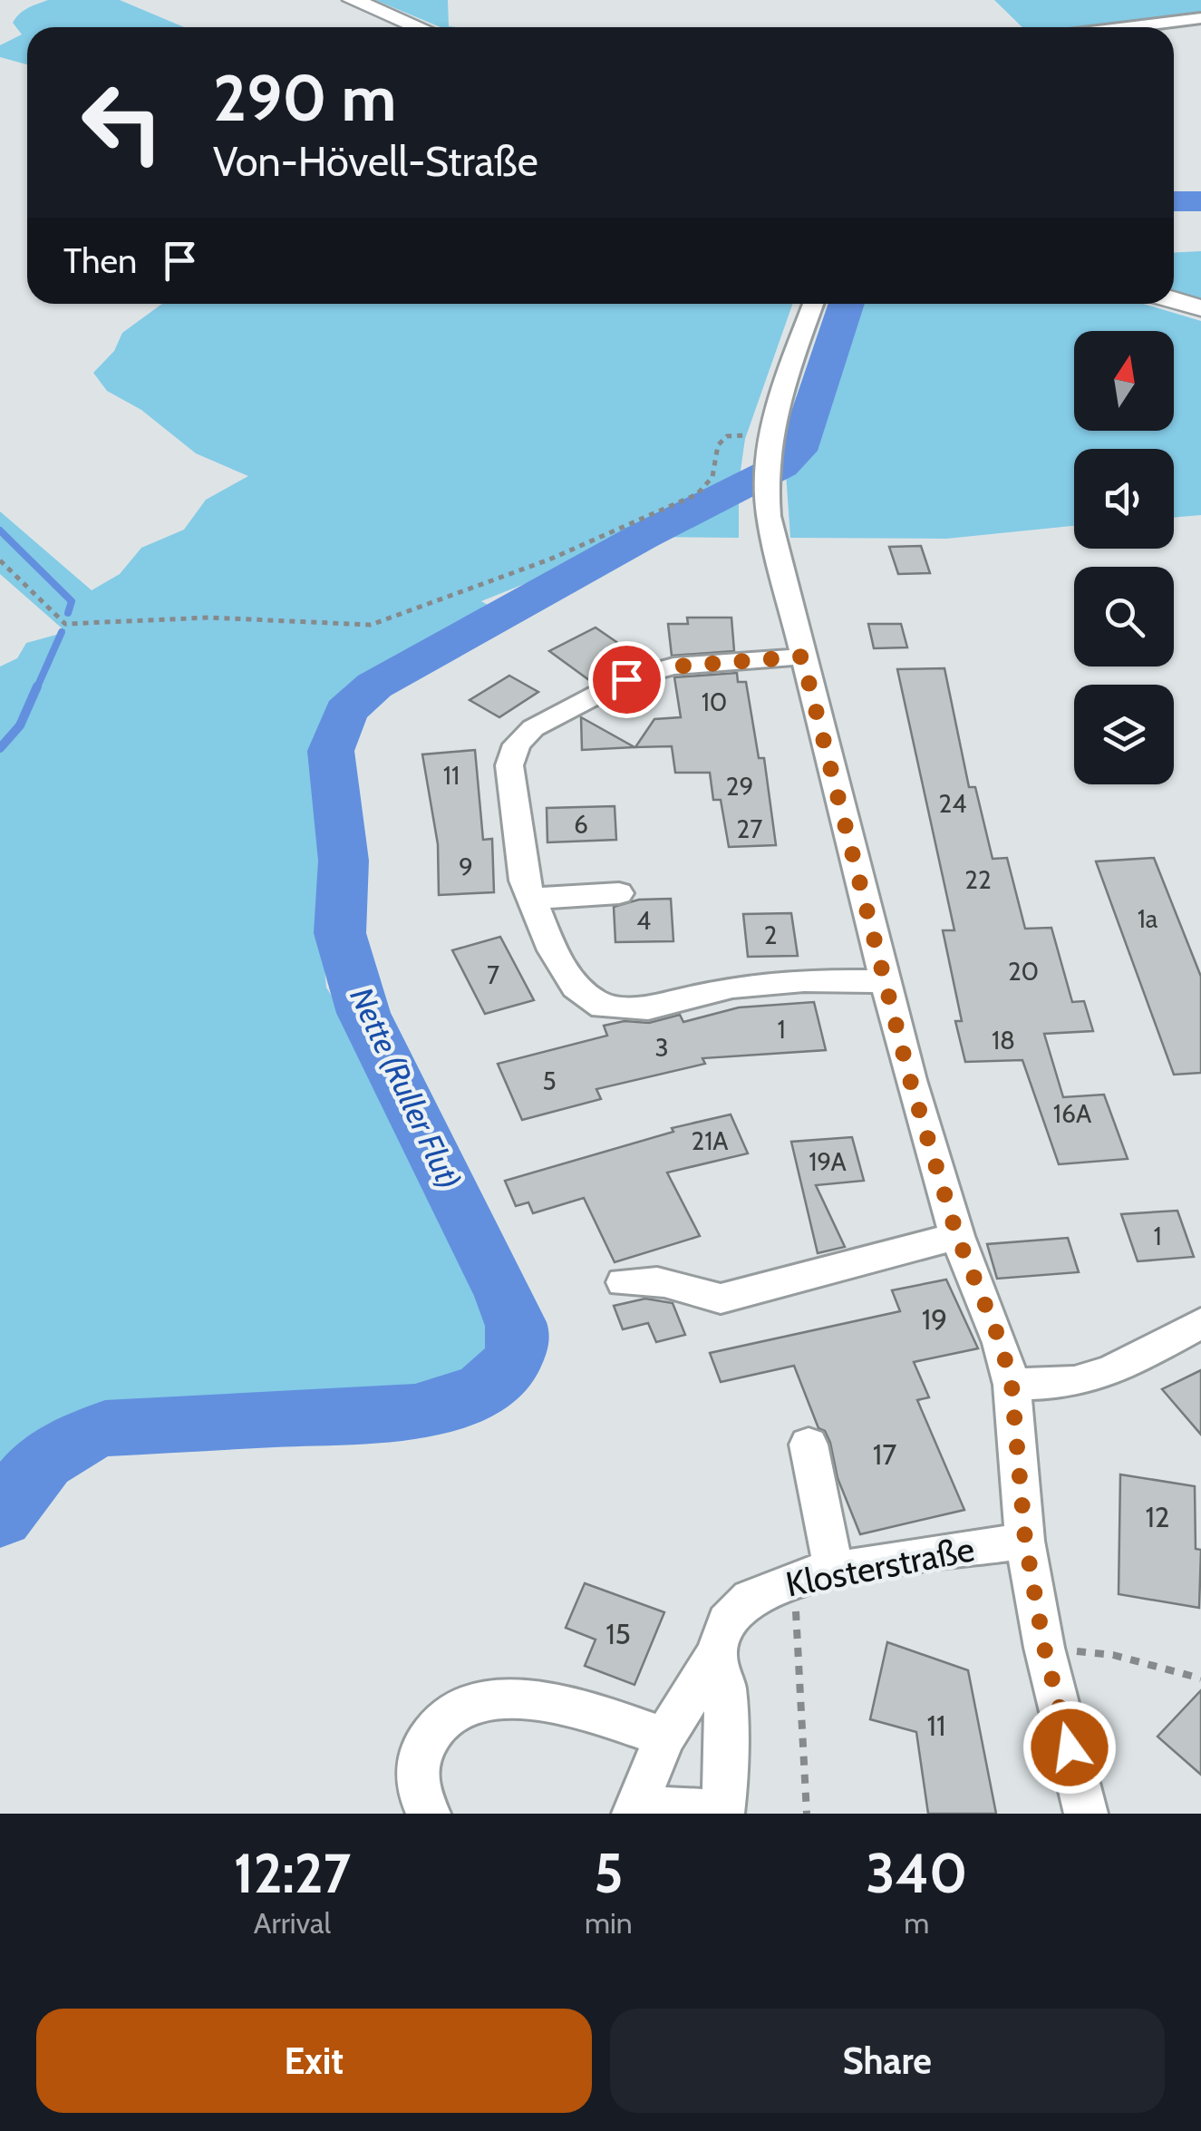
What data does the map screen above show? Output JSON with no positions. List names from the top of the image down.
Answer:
{
  "streets": {
    "street": ["Klosterstraße"]
  },
  "water": ["Nette (Ruller Flut)"],
  "house_numbers": [
    "10",
    "11",
    "29",
    "24",
    "6",
    "27",
    "9",
    "22",
    "1a",
    "4",
    "2",
    "20",
    "7",
    "1",
    "18",
    "3",
    "5",
    "16A",
    "21A",
    "19A",
    "1",
    "19",
    "17",
    "12",
    "15",
    "11"
  ],
  "north": "top",
  "page": {
    "turn": ["290 m", "Von-Hövell-Straße"],
    "then": "Then",
    "eta": [
      "12:27",
      "Arrival",
      "5",
      "min",
      "340",
      "m"
    ],
    "buttons": ["Exit", "Share"]
  }
}
